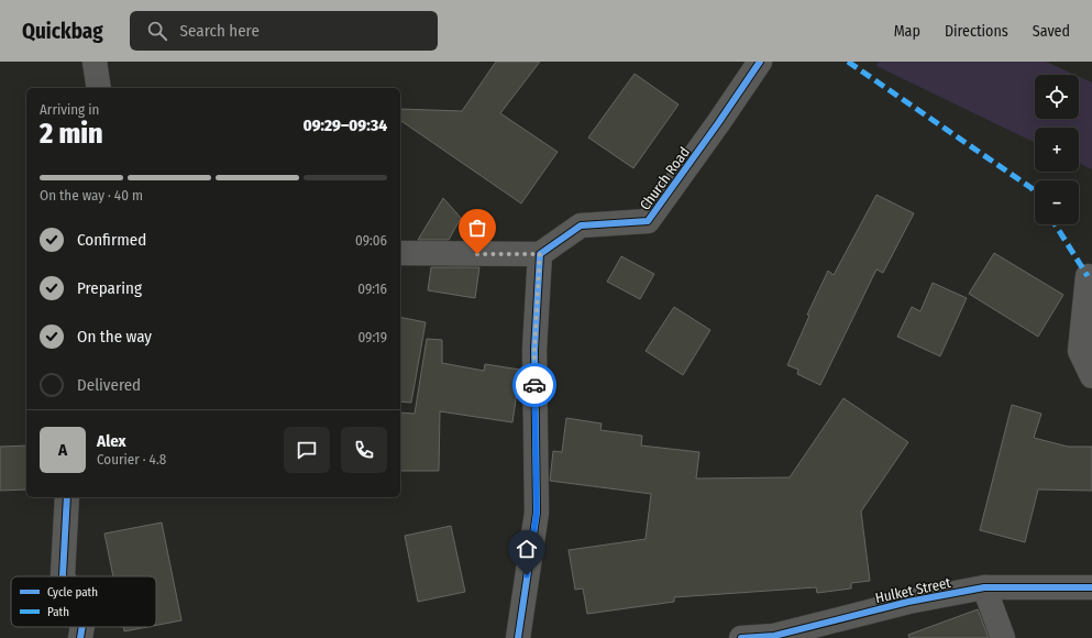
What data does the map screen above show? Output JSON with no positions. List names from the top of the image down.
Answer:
{
  "streets": {
    "street": ["Church Road", "Hulket Street"]
  },
  "legend": ["Cycle path", "Path"],
  "page": {
    "header": "Quickbag",
    "search": "Search here",
    "nav": ["Map", "Directions", "Saved"],
    "map_buttons": ["+", "−"],
    "heading": ["2 min", "Arriving in", "09:29–09:34"],
    "panel": ["Alex", "Courier · 4.8"],
    "bar": "On the way · 40 m",
    "list": [
      ["Confirmed", "09:06"],
      ["Preparing", "09:16"],
      ["On the way", "09:19"],
      "Delivered"
    ],
    "round": "A"
  }
}
